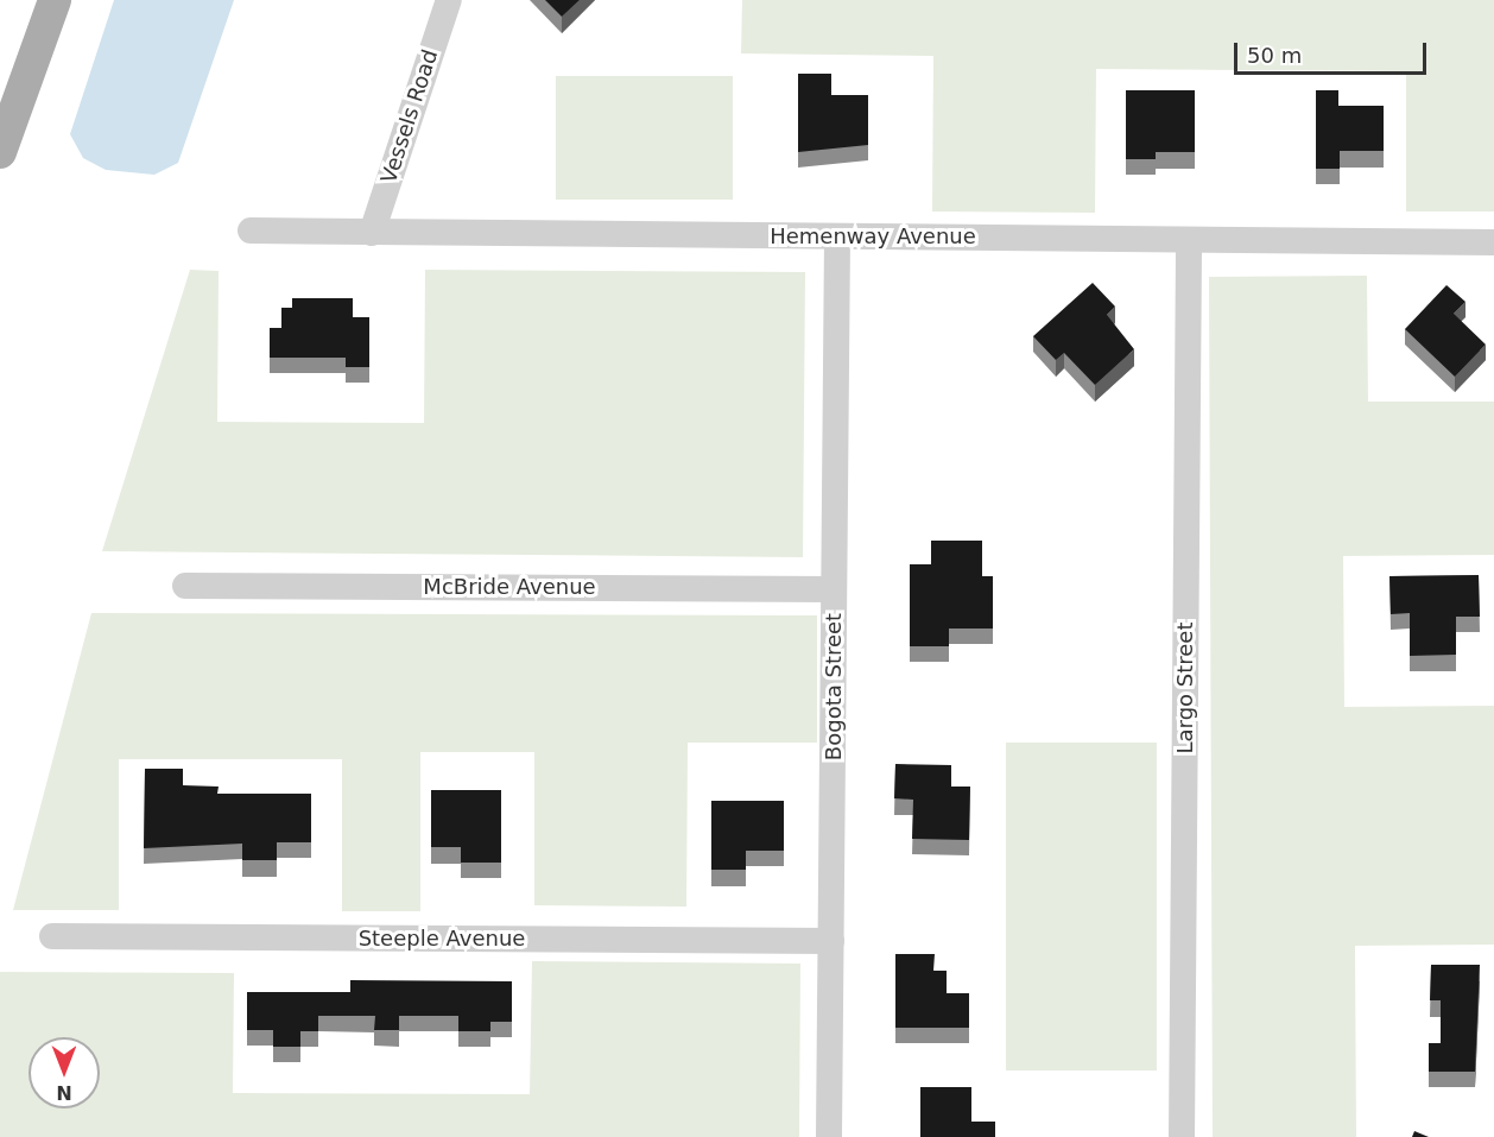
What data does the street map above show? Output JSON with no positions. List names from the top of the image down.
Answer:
{
  "streets": {
    "street": [
      "Vessels Road",
      "Hemenway Avenue",
      "McBride Avenue",
      "Bogota Street",
      "Largo Street",
      "Steeple Avenue"
    ]
  },
  "crossings": [
    ["Vessels Road", "Hemenway Avenue"],
    ["Hemenway Avenue", "Bogota Street"],
    ["Hemenway Avenue", "Largo Street"],
    ["McBride Avenue", "Bogota Street"],
    ["Bogota Street", "Steeple Avenue"]
  ],
  "scale_bar": "50 m",
  "north": "bottom"
}
